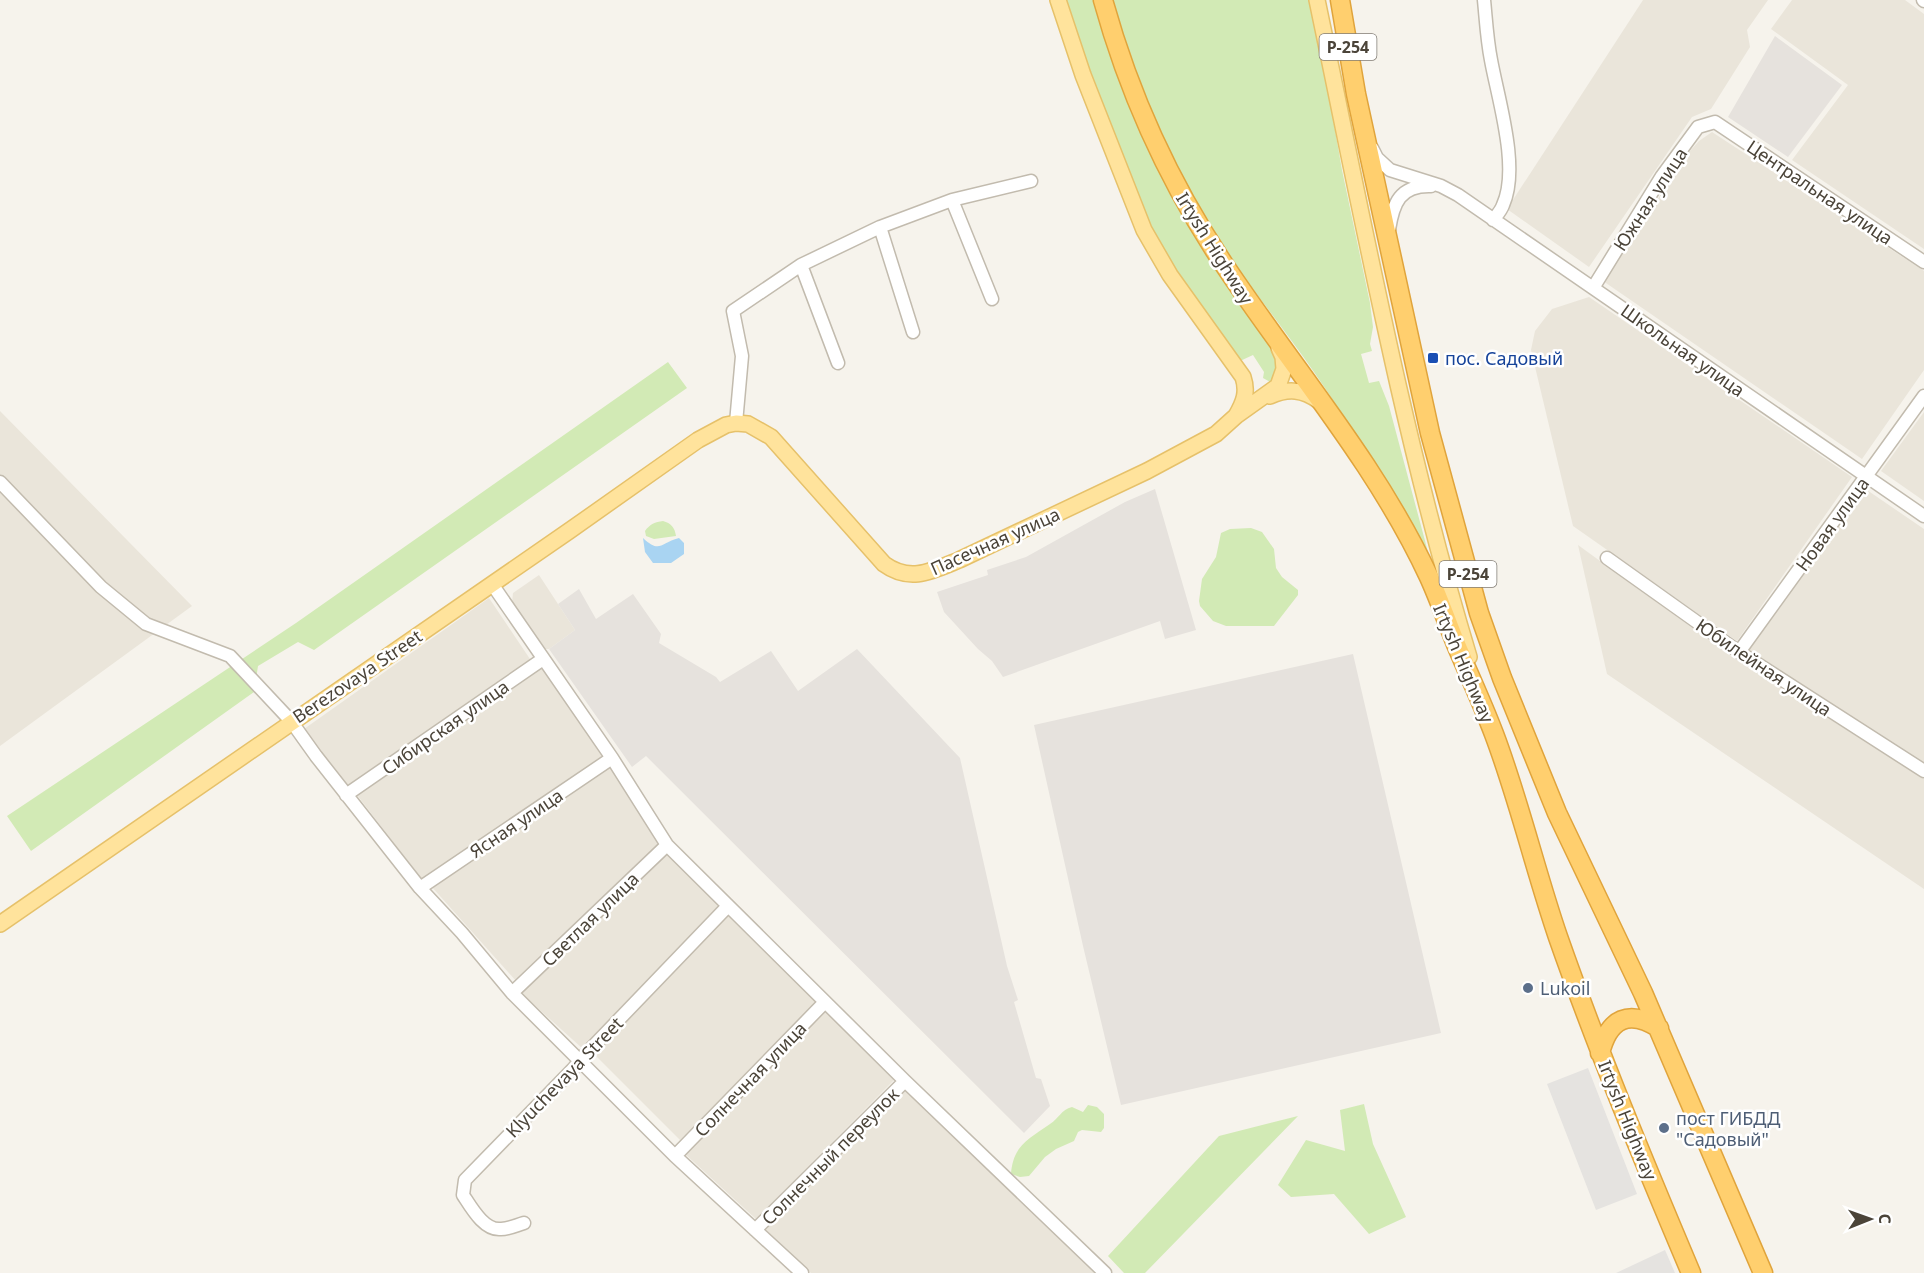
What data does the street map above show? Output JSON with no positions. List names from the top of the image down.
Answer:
{
  "streets": {
    "highway": ["Р-254", "Irtysh Highway"],
    "main road": ["Пасечная улица", "Berezovaya Street"],
    "street": [
      "Центральная улица",
      "Южная улица",
      "Школьная улица",
      "Новая улица",
      "Юбилейная улица",
      "Сибирская улица",
      "Ясная улица",
      "Светлая улица",
      "Klyuchevaya Street",
      "Солнечная улица",
      "Солнечный переулок"
    ]
  },
  "crossings": [
    ["Центральная улица", "Южная улица"],
    ["Южная улица", "Школьная улица"],
    ["Irtysh Highway", "Школьная улица"],
    ["Школьная улица", "Новая улица"],
    ["Новая улица", "Юбилейная улица"],
    ["Пасечная улица", "Berezovaya Street"]
  ],
  "places": {
    "transit": ["пос. Садовый"],
    "other": ["Lukoil", "пост ГИБДД \"Садовый\""]
  },
  "north": "right"
}
